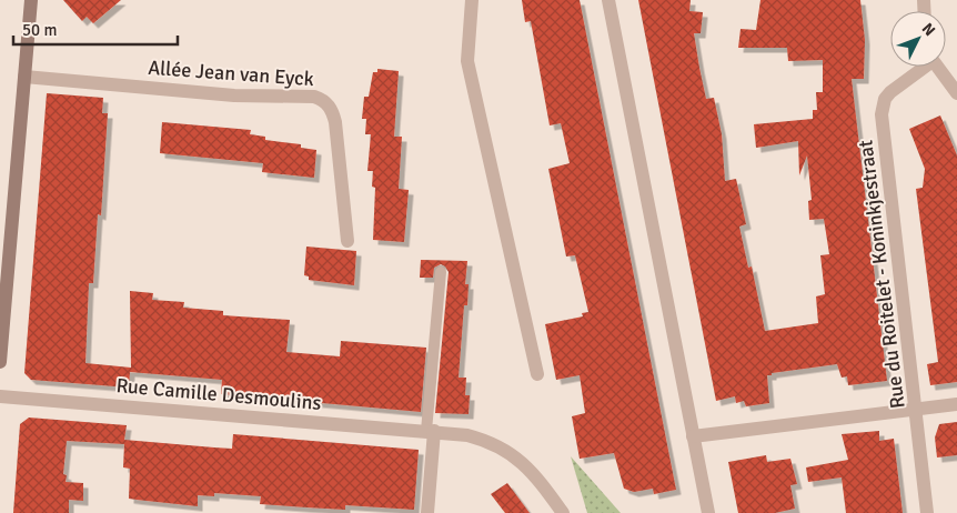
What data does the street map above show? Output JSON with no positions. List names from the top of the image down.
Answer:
{
  "streets": {
    "street": ["Allée Jean van Eyck", "Rue du Roitelet - Koninkjestraat", "Rue Camille Desmoulins"]
  },
  "scale_bar": "50 m",
  "north": "top right"
}
